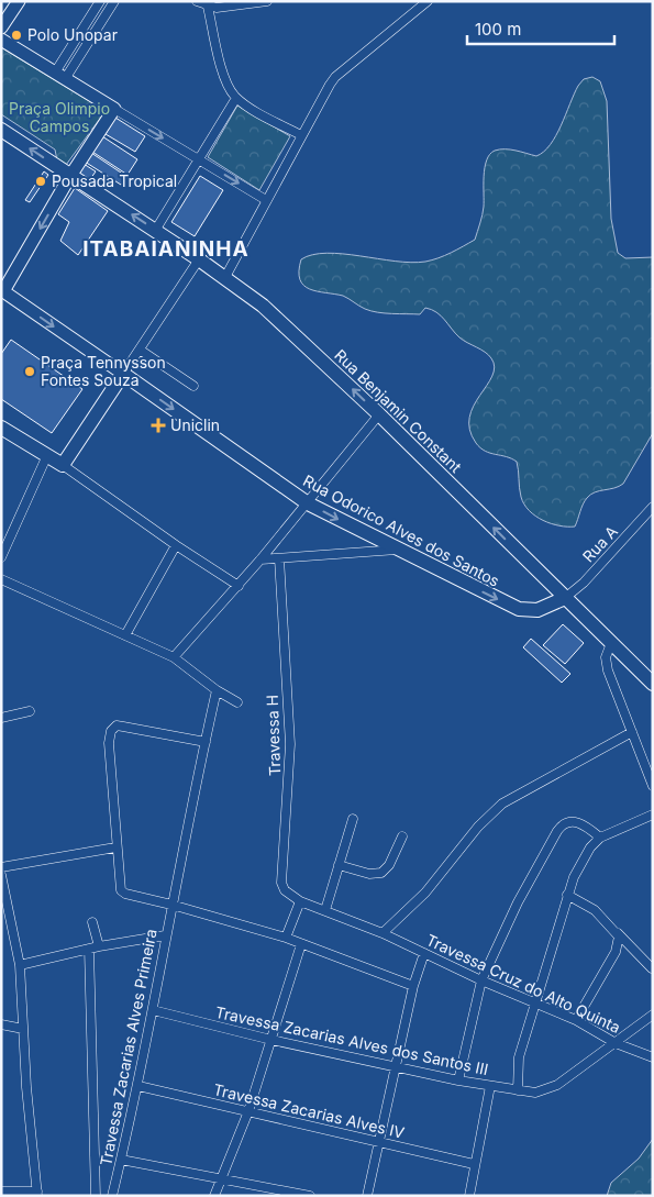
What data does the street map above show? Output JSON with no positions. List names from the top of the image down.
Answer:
{
  "streets": {
    "main road": ["Rua Benjamin Constant", "Rua Odorico Alves dos Santos"],
    "street": [
      "Rua A",
      "Travessa H",
      "Travessa Cruz do Alto Quinta",
      "Travessa Zacarias Alves dos Santos III",
      "Travessa Zacarias Alves Primeira",
      "Travessa Zacarias Alves IV"
    ]
  },
  "crossings": [
    ["Rua Benjamin Constant", "Rua Odorico Alves dos Santos"],
    ["Rua Benjamin Constant", "Rua A"],
    ["Rua Odorico Alves dos Santos", "Rua A"],
    ["Travessa H", "Travessa Cruz do Alto Quinta"],
    ["Travessa Cruz do Alto Quinta", "Travessa Zacarias Alves dos Santos III"],
    ["Travessa Zacarias Alves dos Santos III", "Travessa Zacarias Alves Primeira"],
    ["Travessa Zacarias Alves Primeira", "Travessa Zacarias Alves IV"]
  ],
  "one_way": ["Rua Benjamin Constant", "Rua Odorico Alves dos Santos"],
  "districts": ["ITABAIANINHA"],
  "parks": ["Praça Olimpio Campos"],
  "places": {
    "other": ["Polo Unopar", "Pousada Tropical", "Praça Tennysson Fontes Souza"],
    "health": ["Uniclin"]
  },
  "scale_bar": "100 m"
}
